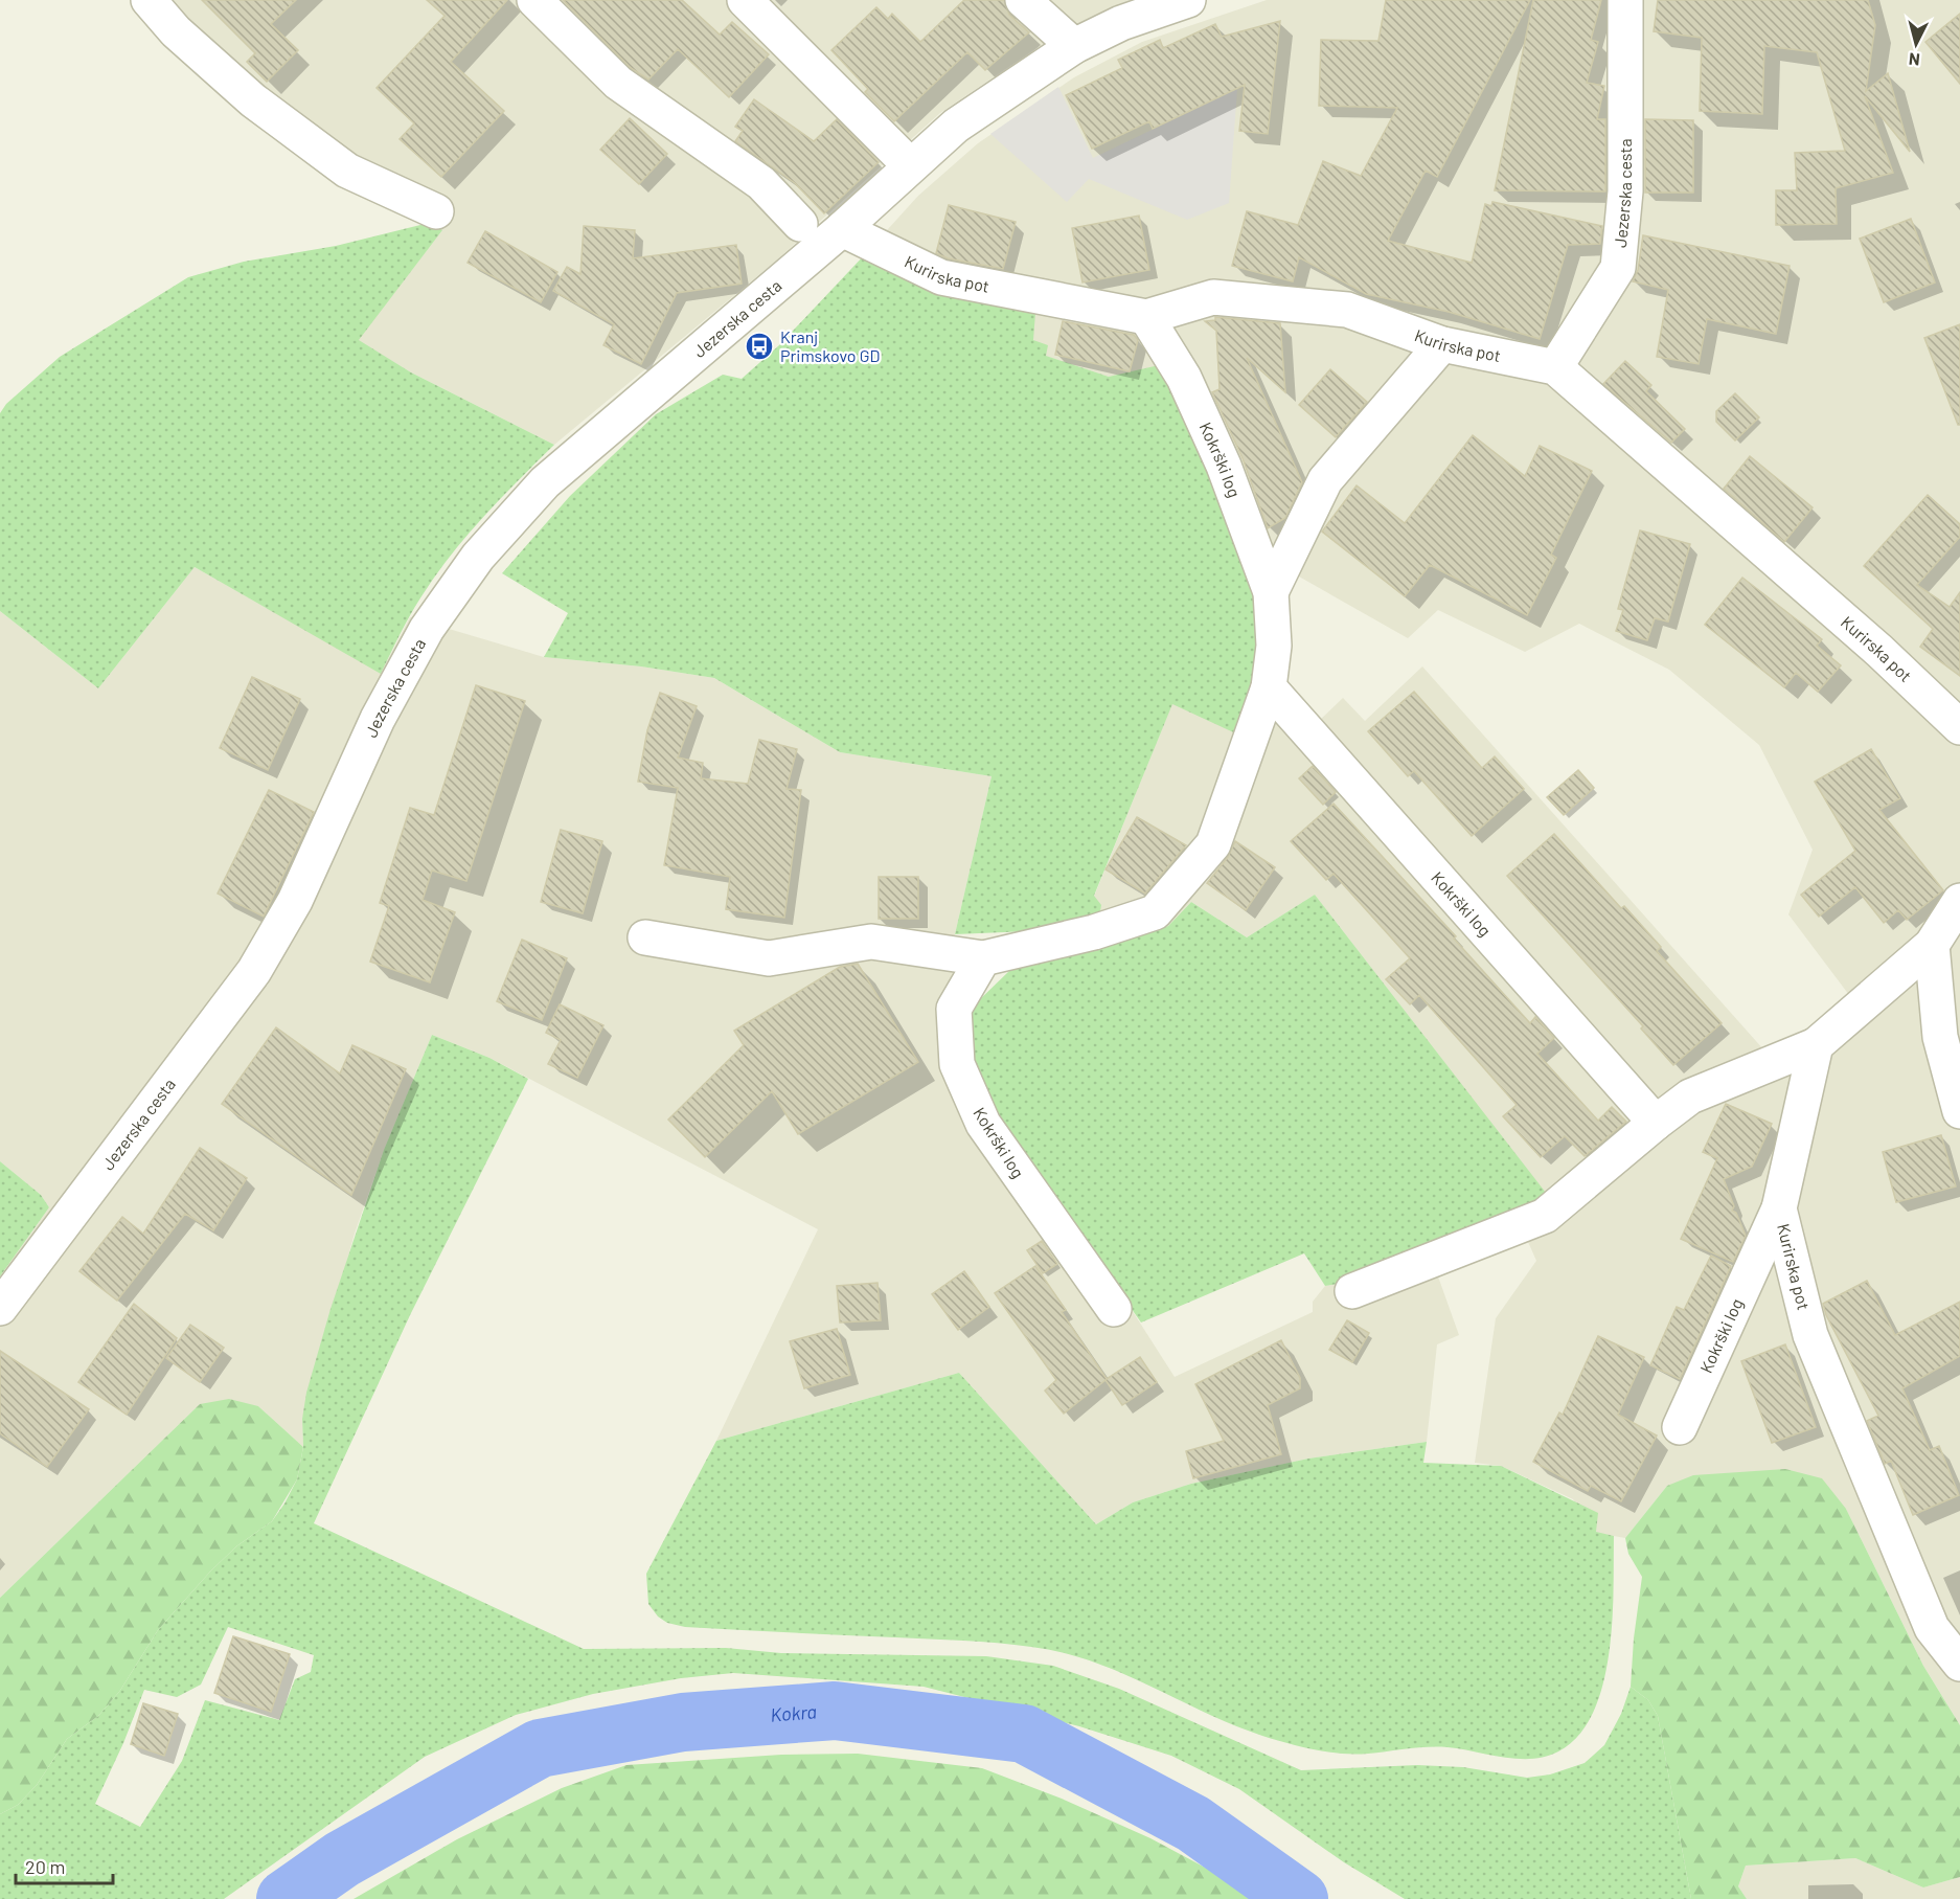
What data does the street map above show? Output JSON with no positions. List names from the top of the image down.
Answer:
{
  "streets": {
    "street": ["Jezerska cesta", "Kurirska pot", "Kokrški log"]
  },
  "crossings": [
    ["Jezerska cesta", "Kurirska pot"],
    ["Kurirska pot", "Kokrški log"]
  ],
  "water": ["Kokra"],
  "places": {
    "bus stop": ["Kranj Primskovo GD"]
  },
  "scale_bar": "20 m",
  "north": "bottom"
}
